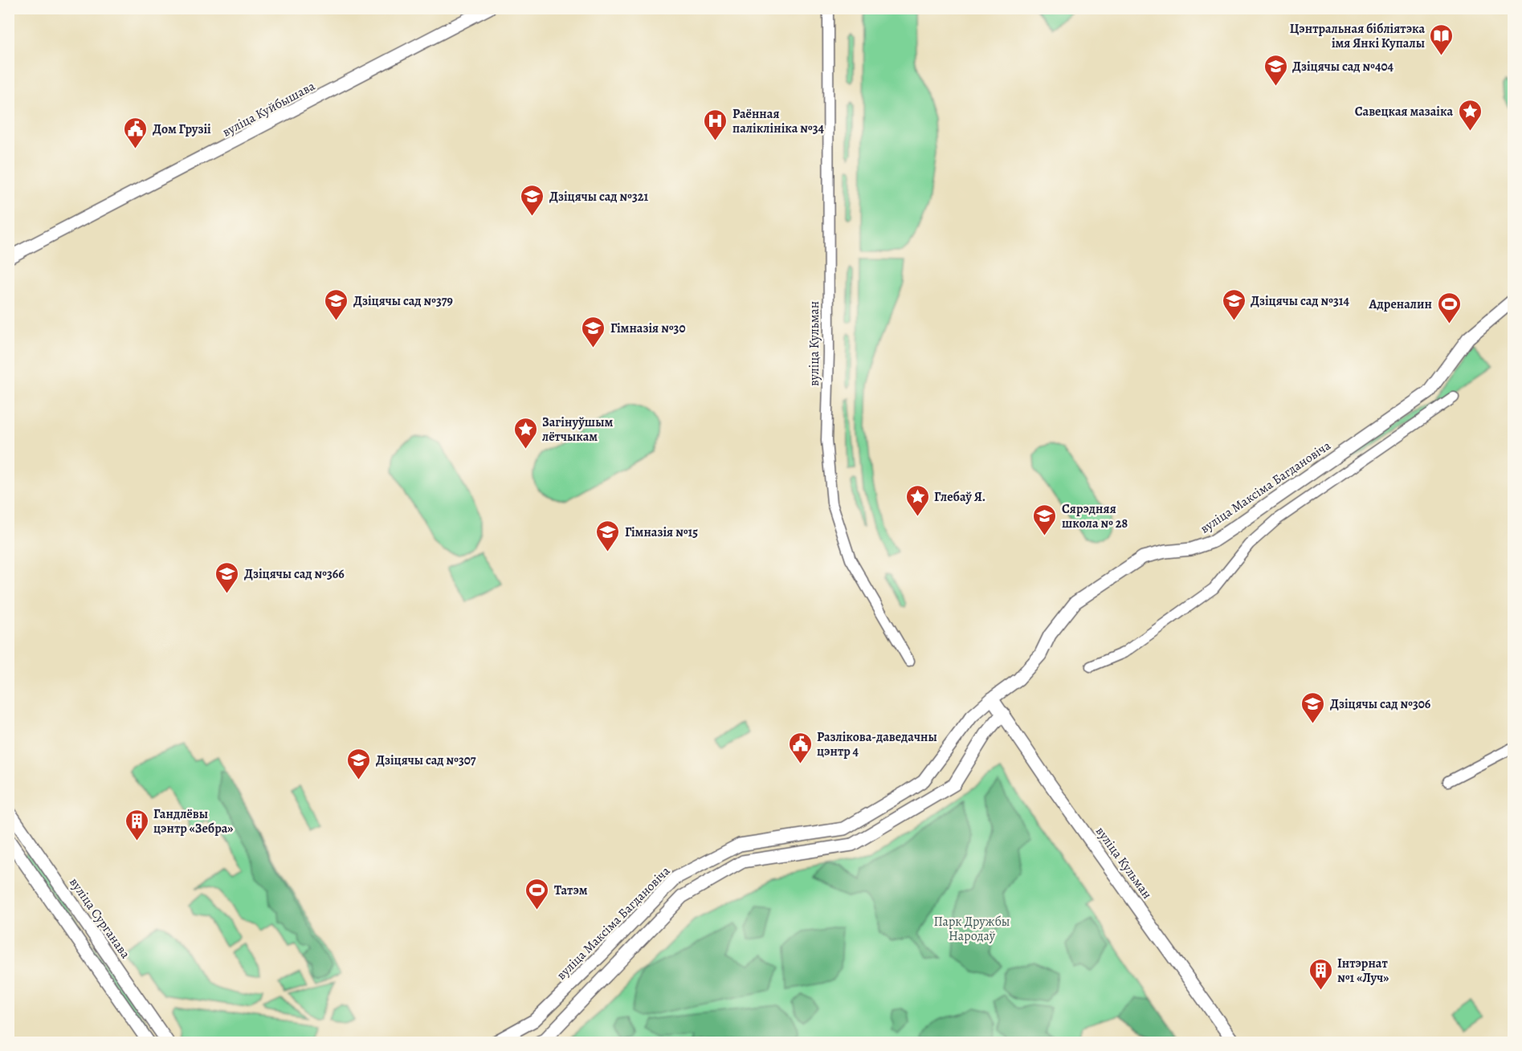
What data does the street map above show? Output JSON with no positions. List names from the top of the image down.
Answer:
{
  "streets": {
    "main road": [
      "вуліца Куйбышава",
      "вуліца Кульман",
      "вуліца Максіма Багдановіча",
      "вуліца Сурганава"
    ]
  },
  "crossings": [
    ["вуліца Кульман", "вуліца Максіма Багдановіча"]
  ],
  "parks": ["Парк Дружбы Народаў"],
  "places": {
    "library": ["Цэнтральная бібліятэка імя Янкі Купалы"],
    "school or university": [
      "Дзіцячы сад №404",
      "Дзіцячы сад №321",
      "Дзіцячы сад №379",
      "Дзіцячы сад №314",
      "Гімназія №30",
      "Сярэдняя школа № 28",
      "Гімназія №15",
      "Дзіцячы сад №366",
      "Дзіцячы сад №306",
      "Дзіцячы сад №307"
    ],
    "place": ["Савецкая мазаіка", "Загінуўшым лётчыкам", "Глебаў Я."],
    "hospital": ["Раённая паліклініка №34"],
    "public building": ["Дом Грузіі", "Разлікова-даведачны цэнтр 4"],
    "sports": ["Адреналин", "Татэм"],
    "building": ["Гандлёвы цэнтр «Зебра»", "Інтэрнат №1 «Луч»"]
  }
}
